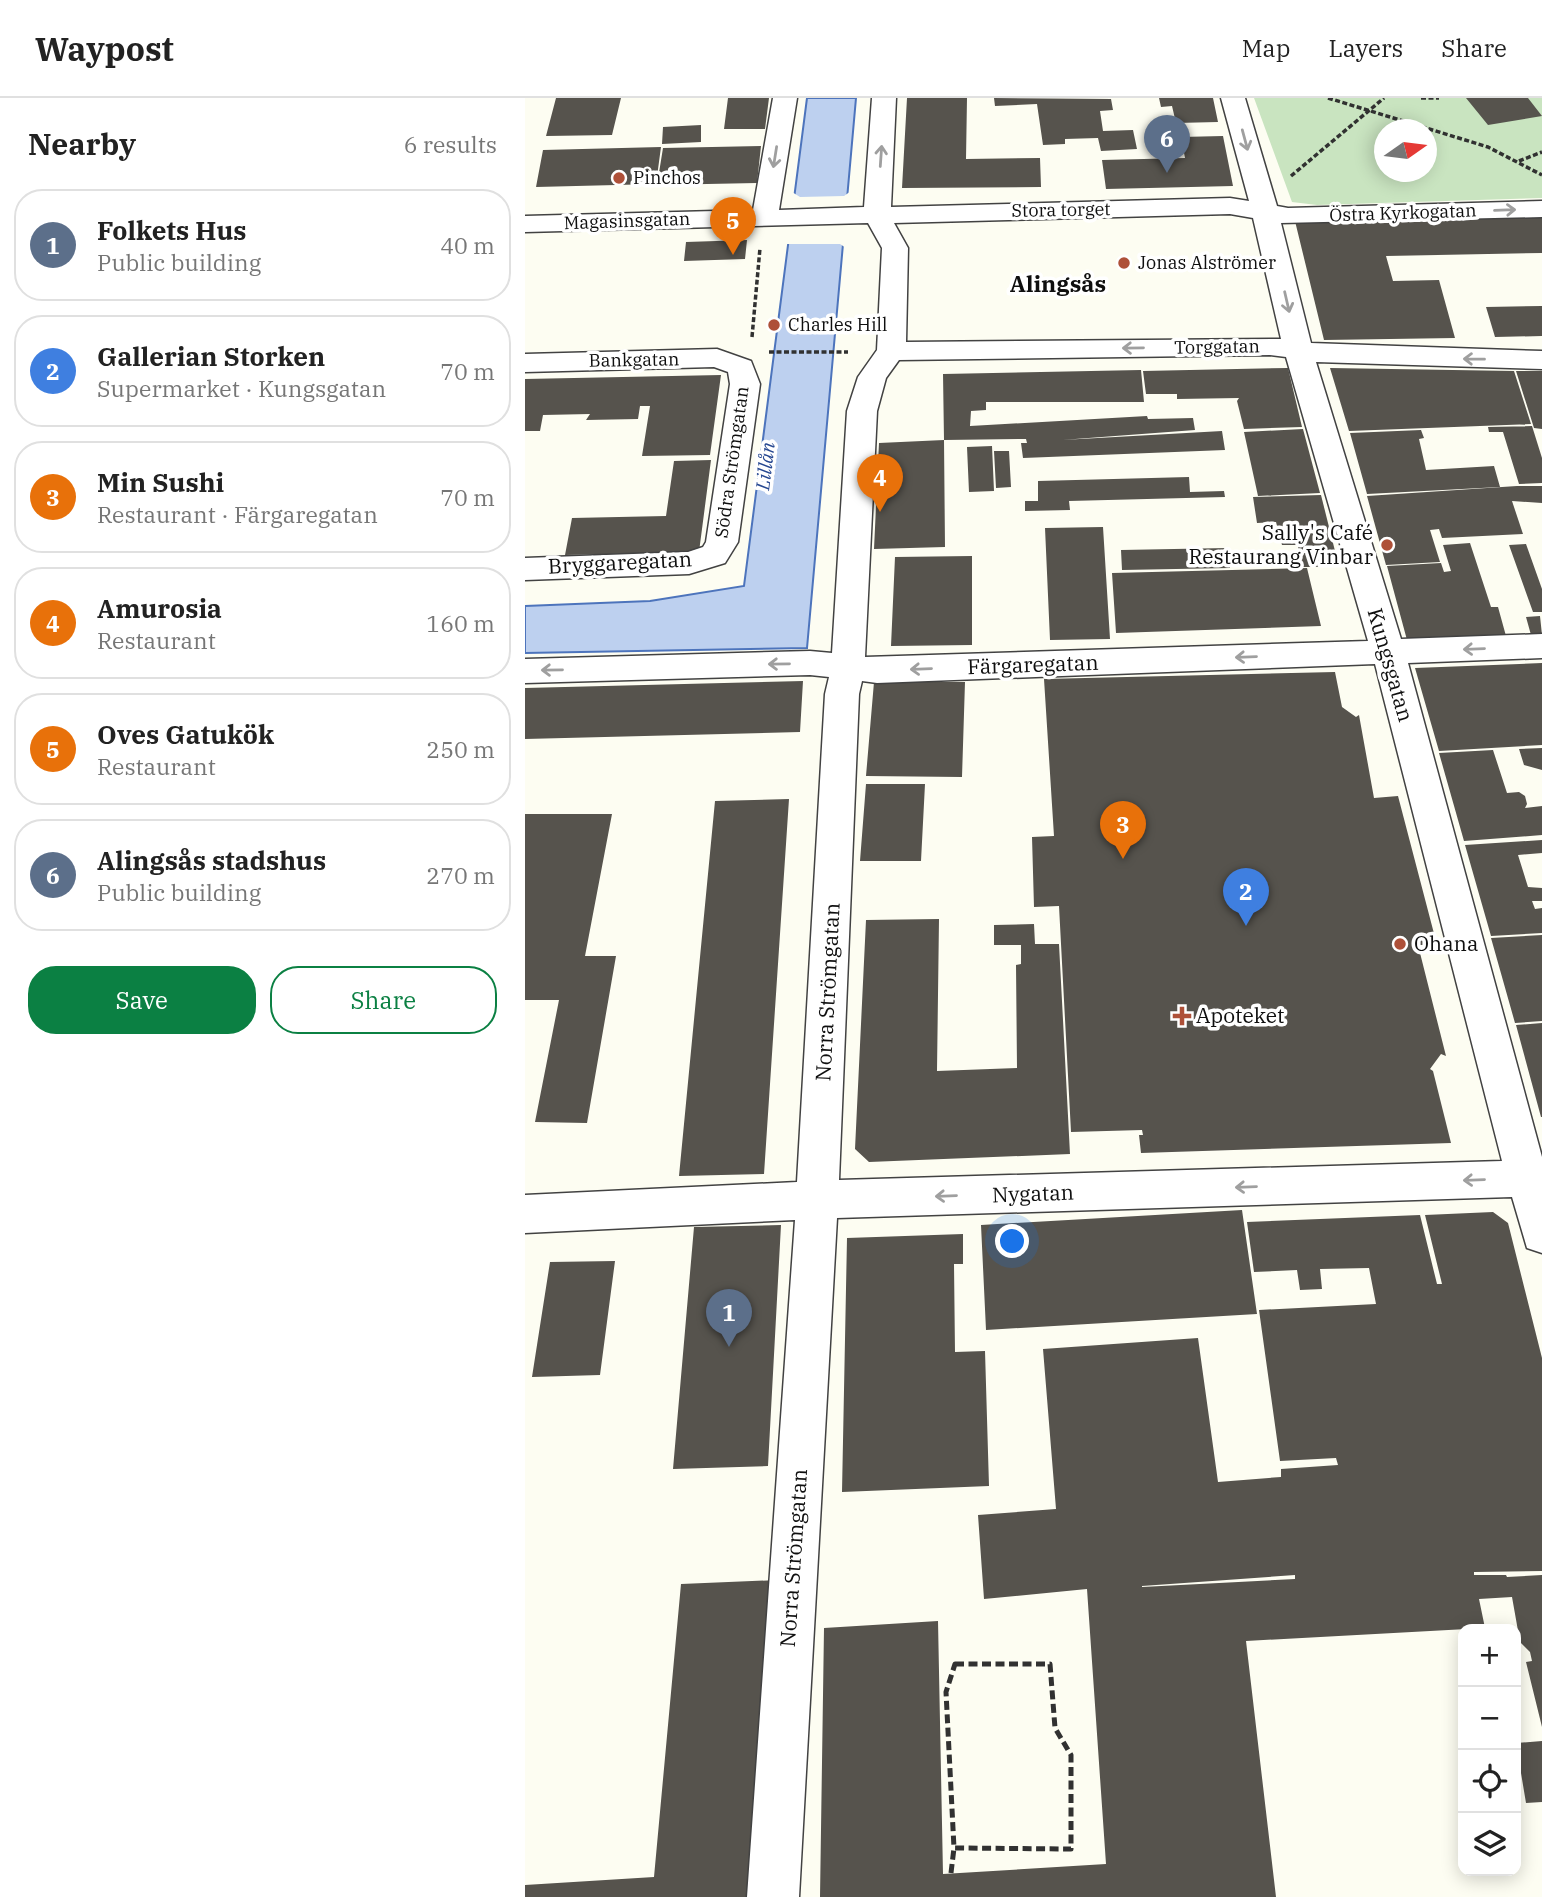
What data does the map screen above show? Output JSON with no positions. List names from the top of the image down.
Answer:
{
  "streets": {
    "street": [
      "Stora torget",
      "Östra Kyrkogatan",
      "Magasinsgatan",
      "Torggatan",
      "Bankgatan",
      "Södra Strömgatan",
      "Bryggaregatan",
      "Färgaregatan",
      "Kungsgatan",
      "Norra Strömgatan",
      "Nygatan"
    ]
  },
  "crossings": [
    ["Stora torget", "Östra Kyrkogatan"],
    ["Stora torget", "Magasinsgatan"],
    ["Stora torget", "Kungsgatan"],
    ["Östra Kyrkogatan", "Kungsgatan"],
    ["Torggatan", "Kungsgatan"],
    ["Torggatan", "Norra Strömgatan"],
    ["Bankgatan", "Södra Strömgatan"],
    ["Södra Strömgatan", "Bryggaregatan"],
    ["Färgaregatan", "Kungsgatan"],
    ["Färgaregatan", "Norra Strömgatan"],
    ["Kungsgatan", "Nygatan"],
    ["Norra Strömgatan", "Nygatan"]
  ],
  "one_way": [
    "Östra Kyrkogatan",
    "Torggatan",
    "Färgaregatan",
    "Nygatan"
  ],
  "districts": ["Alingsås"],
  "water": ["Lillån"],
  "places": {
    "other": [
      "Pinchos",
      "Jonas Alströmer",
      "Charles Hill",
      "Sally's Café Restaurang Vinbar",
      "Ohana"
    ],
    "health": ["Apoteket"]
  },
  "north": "right",
  "page": {
    "header": "Waypost",
    "nav": ["Map", "Layers", "Share"],
    "heading": ["Nearby", "6 results"],
    "pins": [
      "6",
      "5",
      "4",
      "3",
      "2",
      "1"
    ],
    "list": [
      {
        "mark": "1",
        "name": "Folkets Hus",
        "note": "Public building",
        "value": "40 m"
      },
      {
        "mark": "2",
        "name": "Gallerian Storken",
        "note": "Supermarket · Kungsgatan",
        "value": "70 m"
      },
      {
        "mark": "3",
        "name": "Min Sushi",
        "note": "Restaurant · Färgaregatan",
        "value": "70 m"
      },
      {
        "mark": "4",
        "name": "Amurosia",
        "note": "Restaurant",
        "value": "160 m"
      },
      {
        "mark": "5",
        "name": "Oves Gatukök",
        "note": "Restaurant",
        "value": "250 m"
      },
      {
        "mark": "6",
        "name": "Alingsås stadshus",
        "note": "Public building",
        "value": "270 m"
      }
    ],
    "buttons": ["Save", "Share"],
    "map_buttons": ["+", "−"]
  }
}
